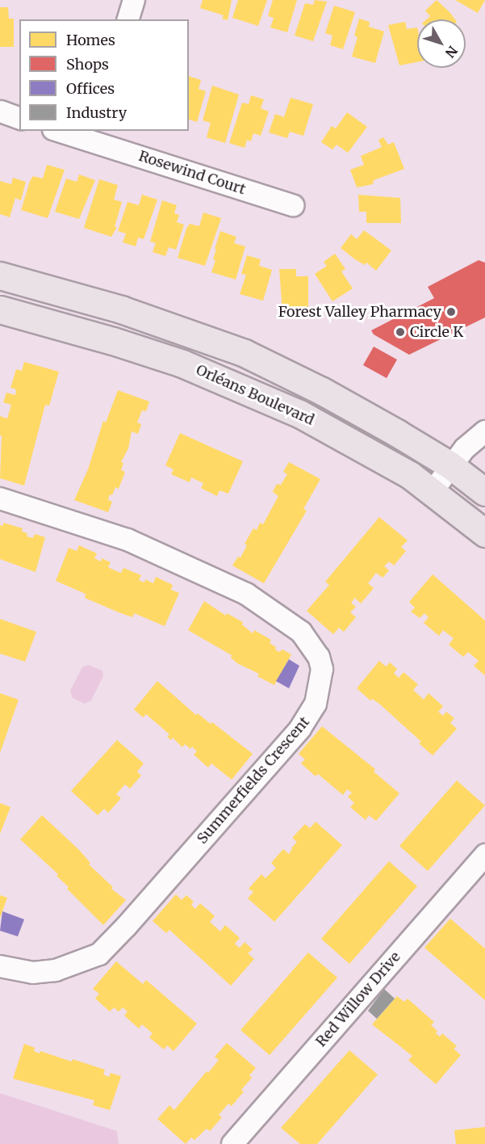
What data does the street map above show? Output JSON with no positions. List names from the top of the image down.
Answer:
{
  "streets": {
    "main road": ["Orléans Boulevard"],
    "street": ["Rosewind Court", "Summerfields Crescent", "Red Willow Drive"]
  },
  "places": ["Forest Valley Pharmacy", "Circle K"],
  "legend": [
    "Homes",
    "Shops",
    "Offices",
    "Industry"
  ],
  "north": "bottom right"
}
